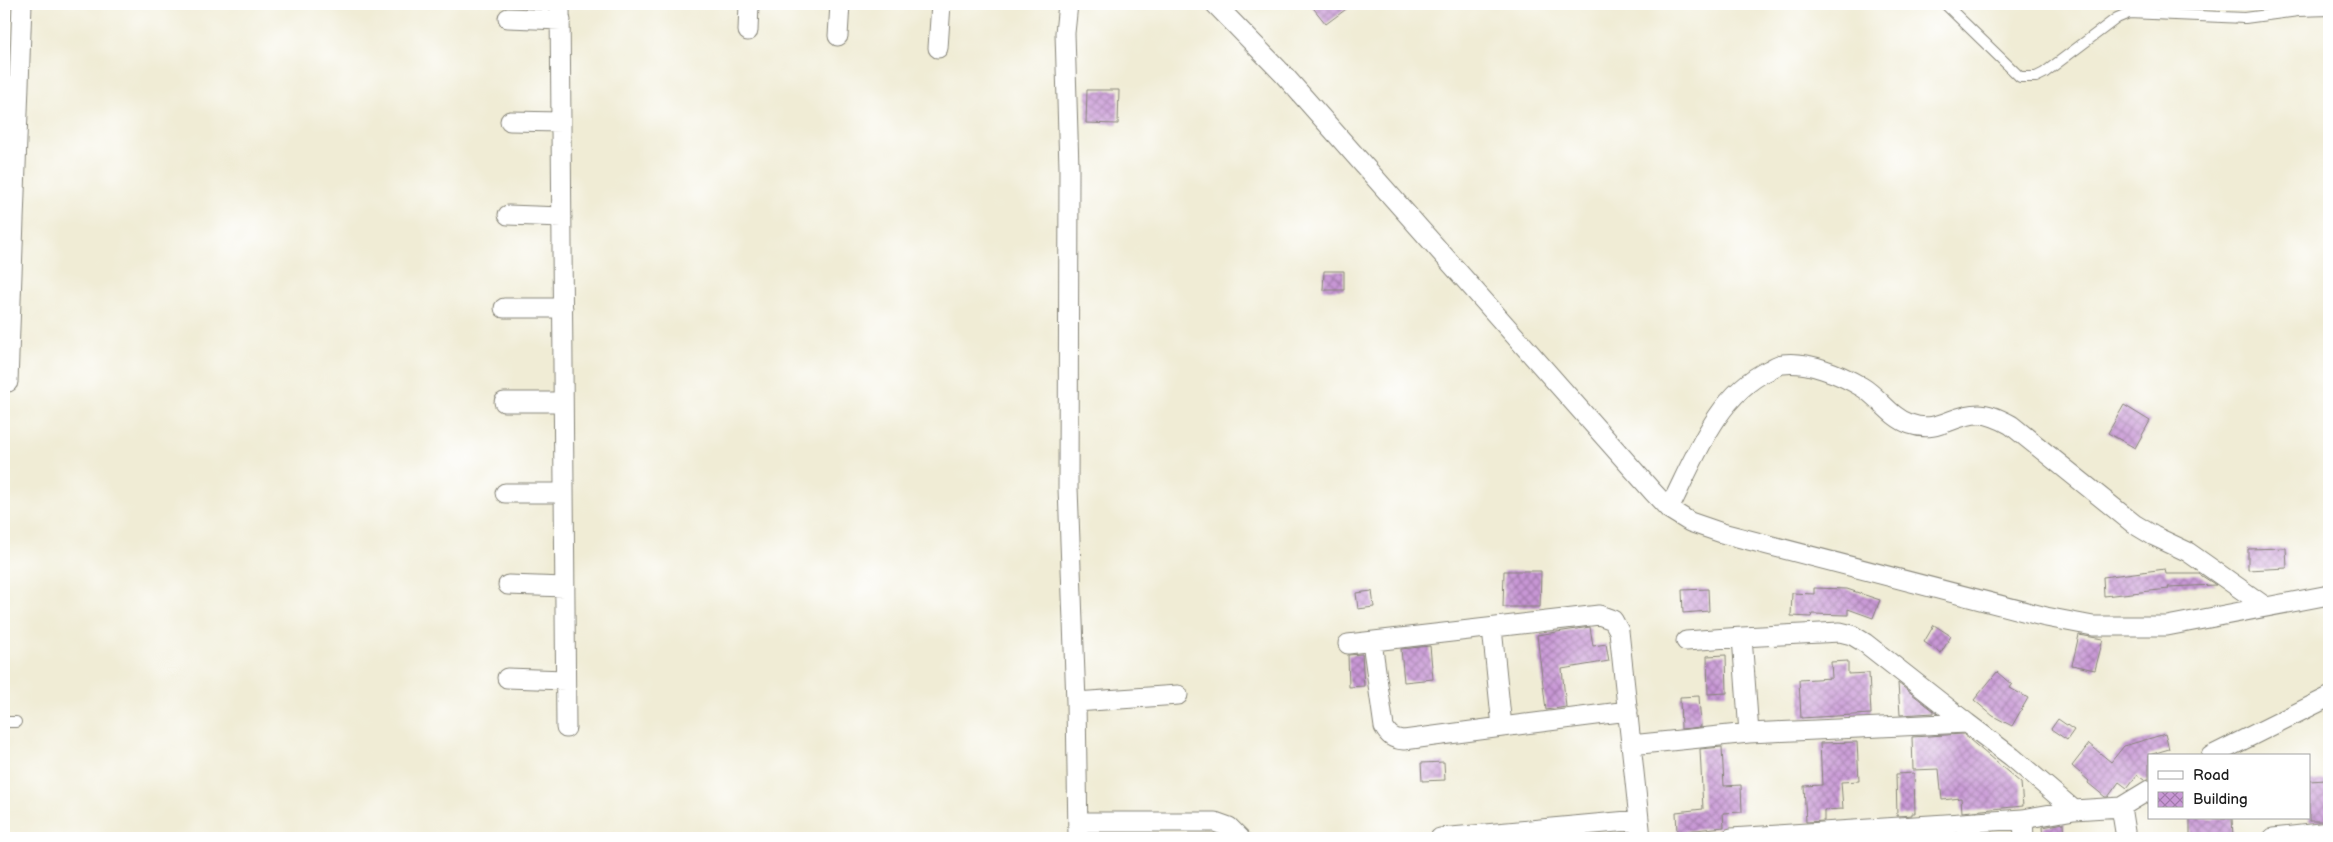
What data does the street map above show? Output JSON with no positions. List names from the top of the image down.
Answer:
{
  "legend": ["Road", "Building"]
}
